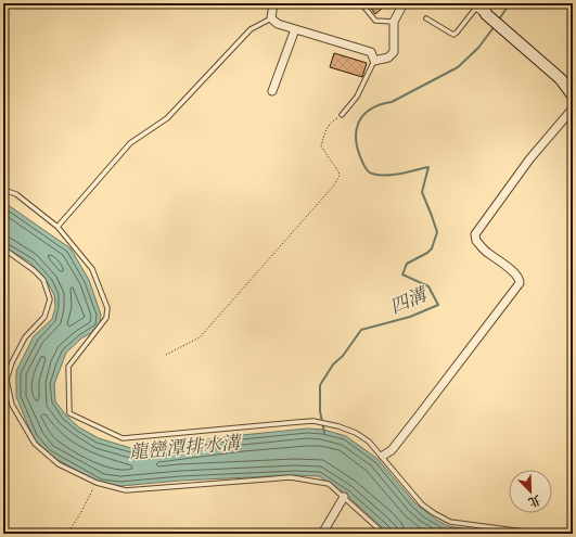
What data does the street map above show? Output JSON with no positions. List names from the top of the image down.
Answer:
{
  "water": ["四溝", "龍巒潭排水溝"],
  "north": "bottom right"
}
